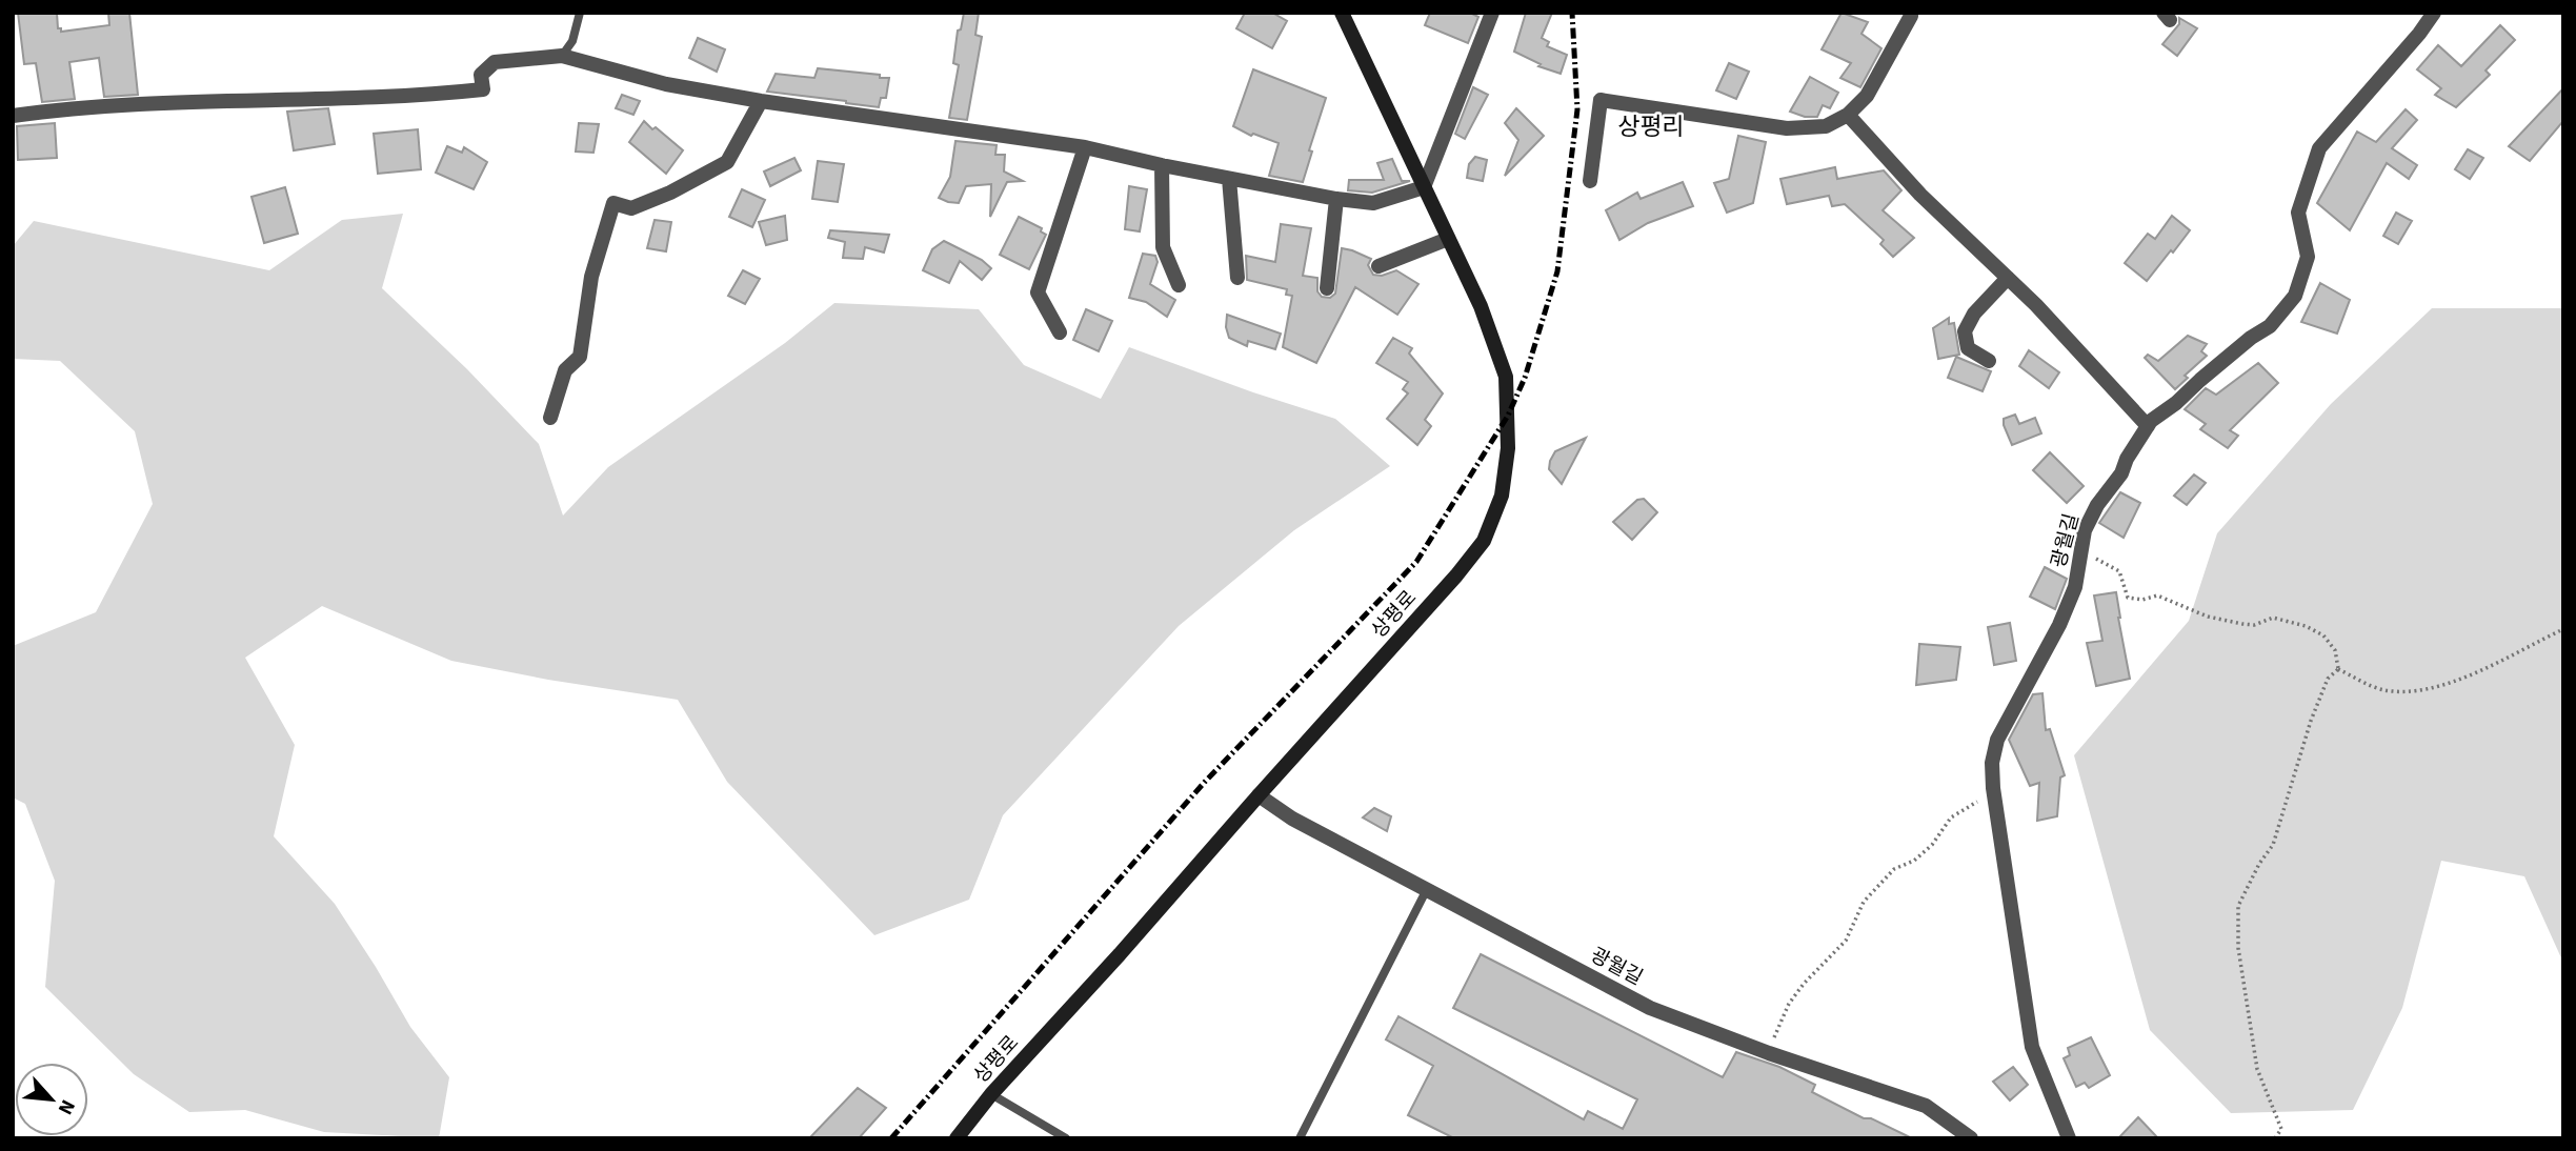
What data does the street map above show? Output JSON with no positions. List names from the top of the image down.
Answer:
{
  "streets": {
    "main road": ["상평로"],
    "street": ["광월길"]
  },
  "crossings": [
    ["광월길", "상평로"]
  ],
  "districts": ["상평리"],
  "north": "bottom right"
}
